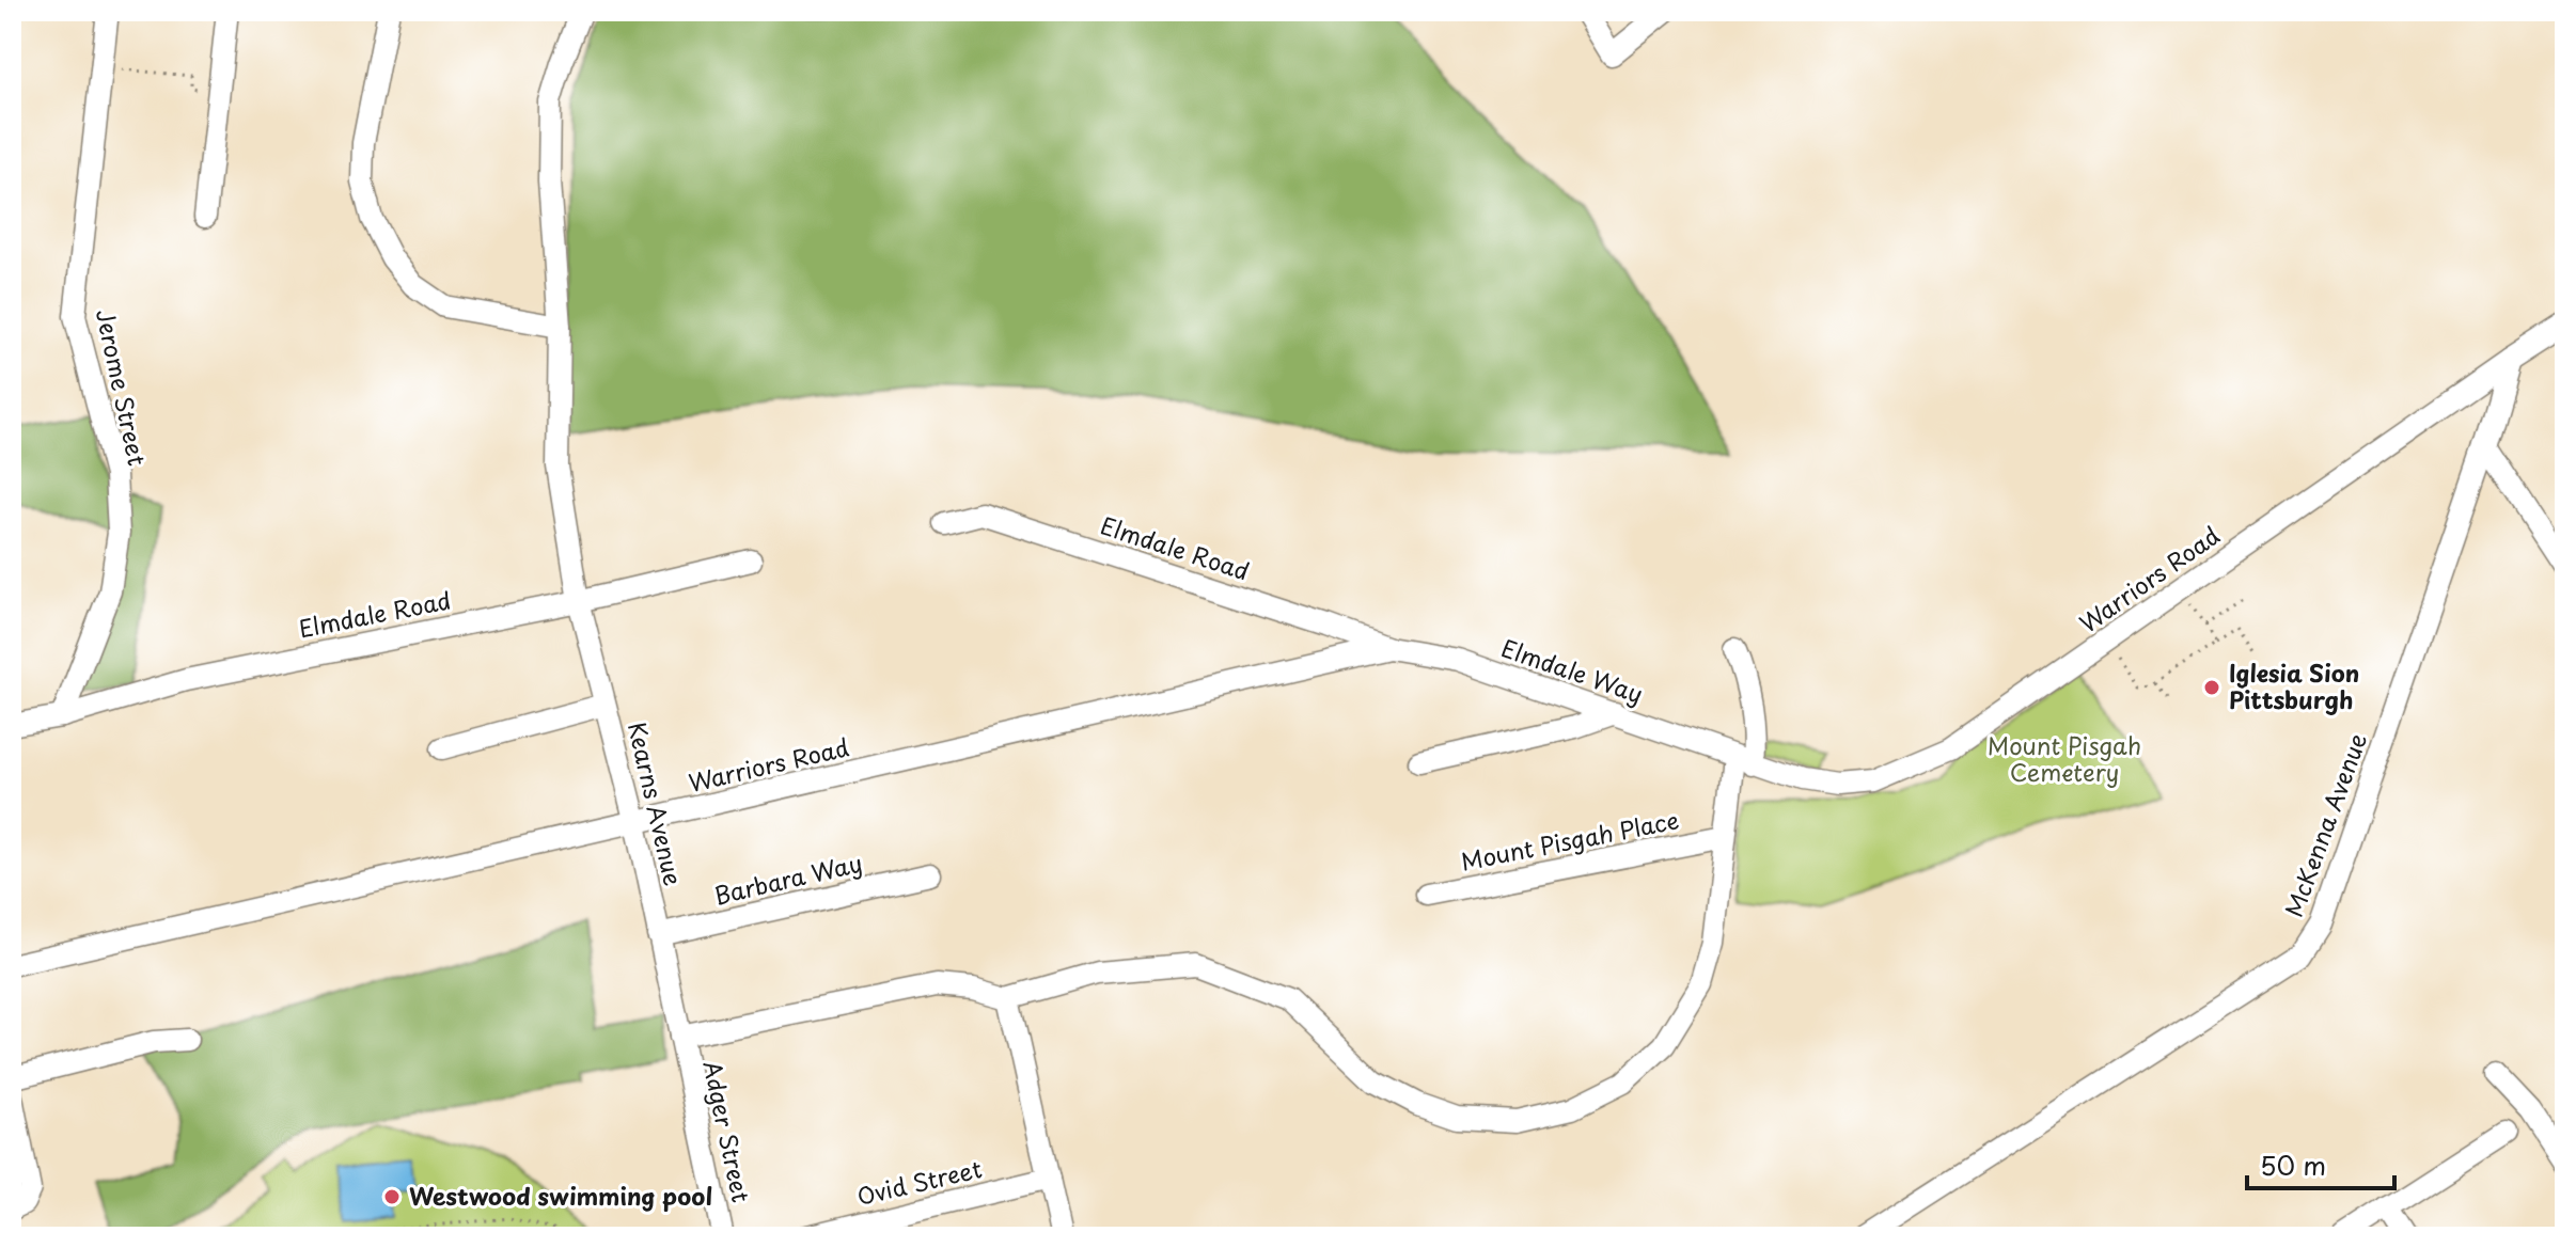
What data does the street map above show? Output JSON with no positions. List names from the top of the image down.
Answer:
{
  "streets": {
    "street": [
      "Jerome Street",
      "Elmdale Road",
      "Warriors Road",
      "Elmdale Way",
      "Kearns Avenue",
      "McKenna Avenue",
      "Mount Pisgah Place",
      "Barbara Way",
      "Adger Street",
      "Ovid Street"
    ]
  },
  "crossings": [
    ["Jerome Street", "Elmdale Road"],
    ["Elmdale Road", "Warriors Road"],
    ["Elmdale Road", "Elmdale Way"],
    ["Elmdale Road", "Kearns Avenue"],
    ["Warriors Road", "Elmdale Way"],
    ["Warriors Road", "Kearns Avenue"],
    ["Warriors Road", "McKenna Avenue"],
    ["Kearns Avenue", "Barbara Way"],
    ["Kearns Avenue", "Adger Street"]
  ],
  "parks": ["Mount Pisgah Cemetery"],
  "places": ["Iglesia Sion Pittsburgh", "Westwood swimming pool"],
  "scale_bar": "50 m"
}
